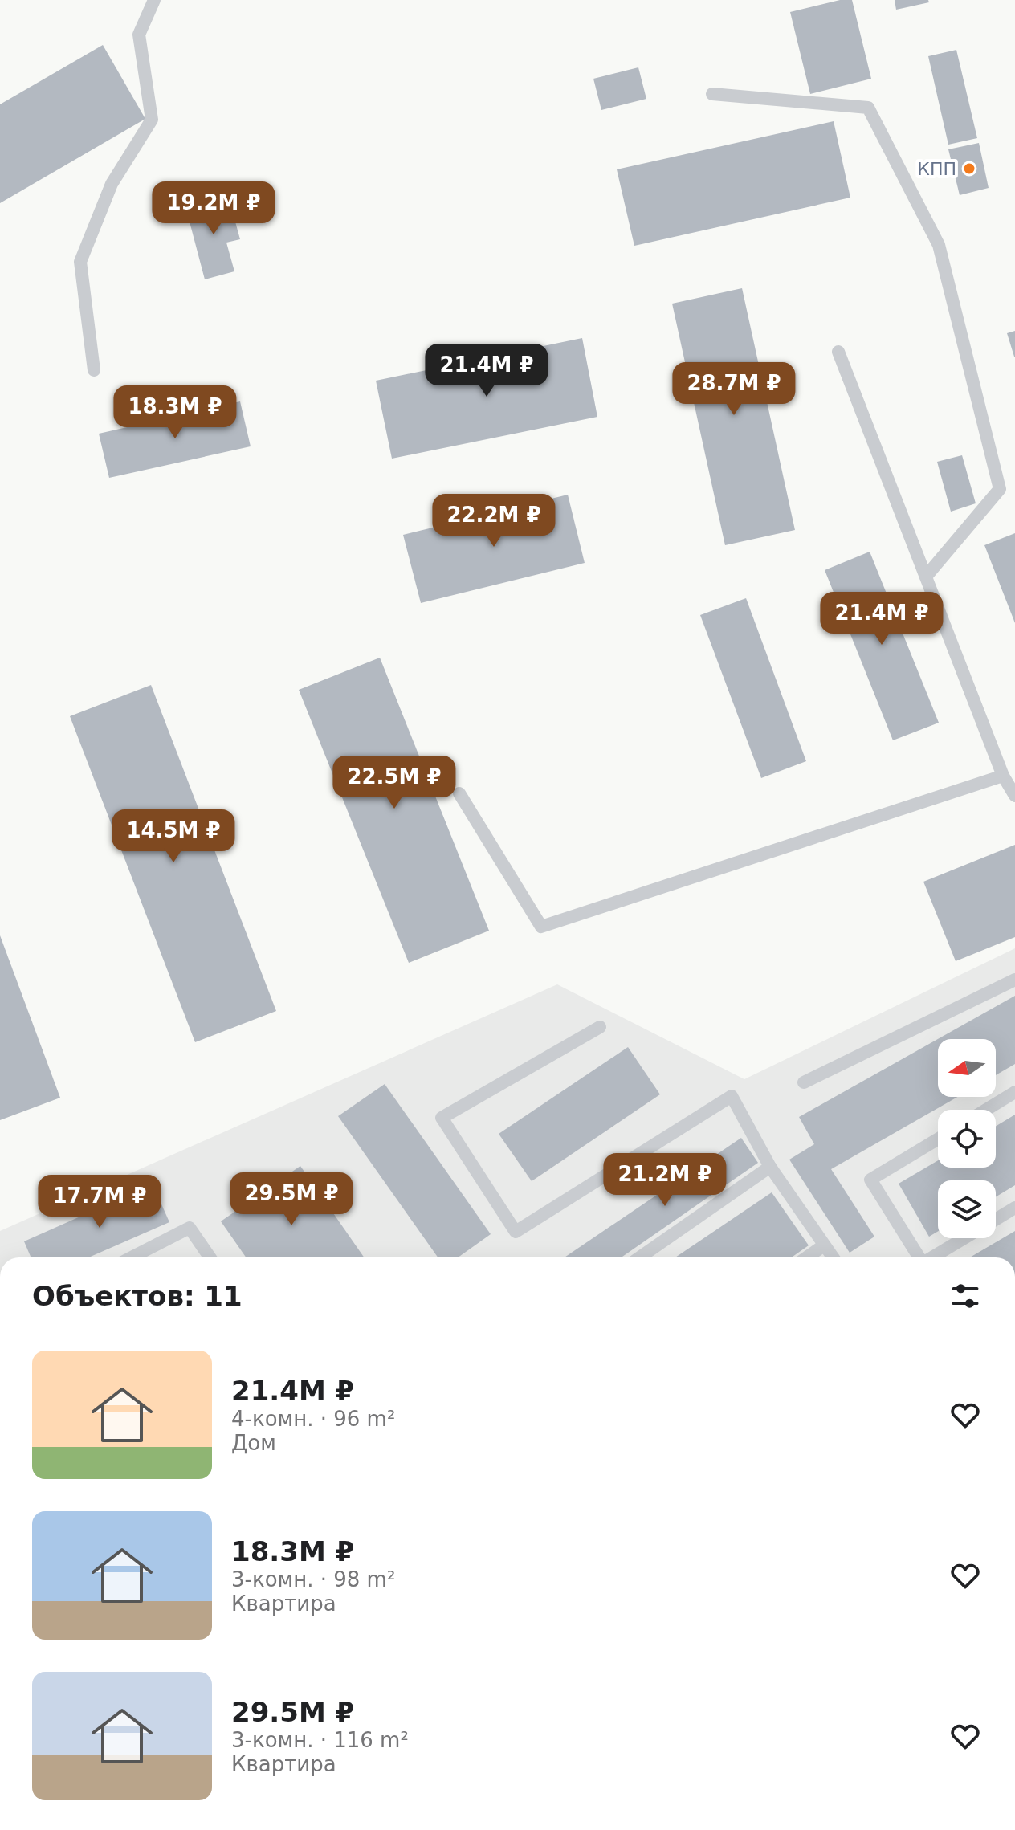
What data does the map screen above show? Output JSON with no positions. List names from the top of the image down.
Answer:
{
  "places": ["КПП"],
  "north": "left",
  "page": {
    "price": [
      "19.2M ₽",
      "21.4M ₽",
      "28.7M ₽",
      "18.3M ₽",
      "22.2M ₽",
      "21.4M ₽",
      "22.5M ₽",
      "14.5M ₽",
      "21.2M ₽",
      "29.5M ₽",
      "17.7M ₽"
    ],
    "heading": "Объектов: 11",
    "list": [
      {
        "name": "21.4M ₽",
        "note": "4-комн. · 96 m² · Дом"
      },
      {
        "name": "18.3M ₽",
        "note": "3-комн. · 98 m² · Квартира"
      },
      {
        "name": "29.5M ₽",
        "note": "3-комн. · 116 m² · Квартира"
      }
    ]
  }
}
